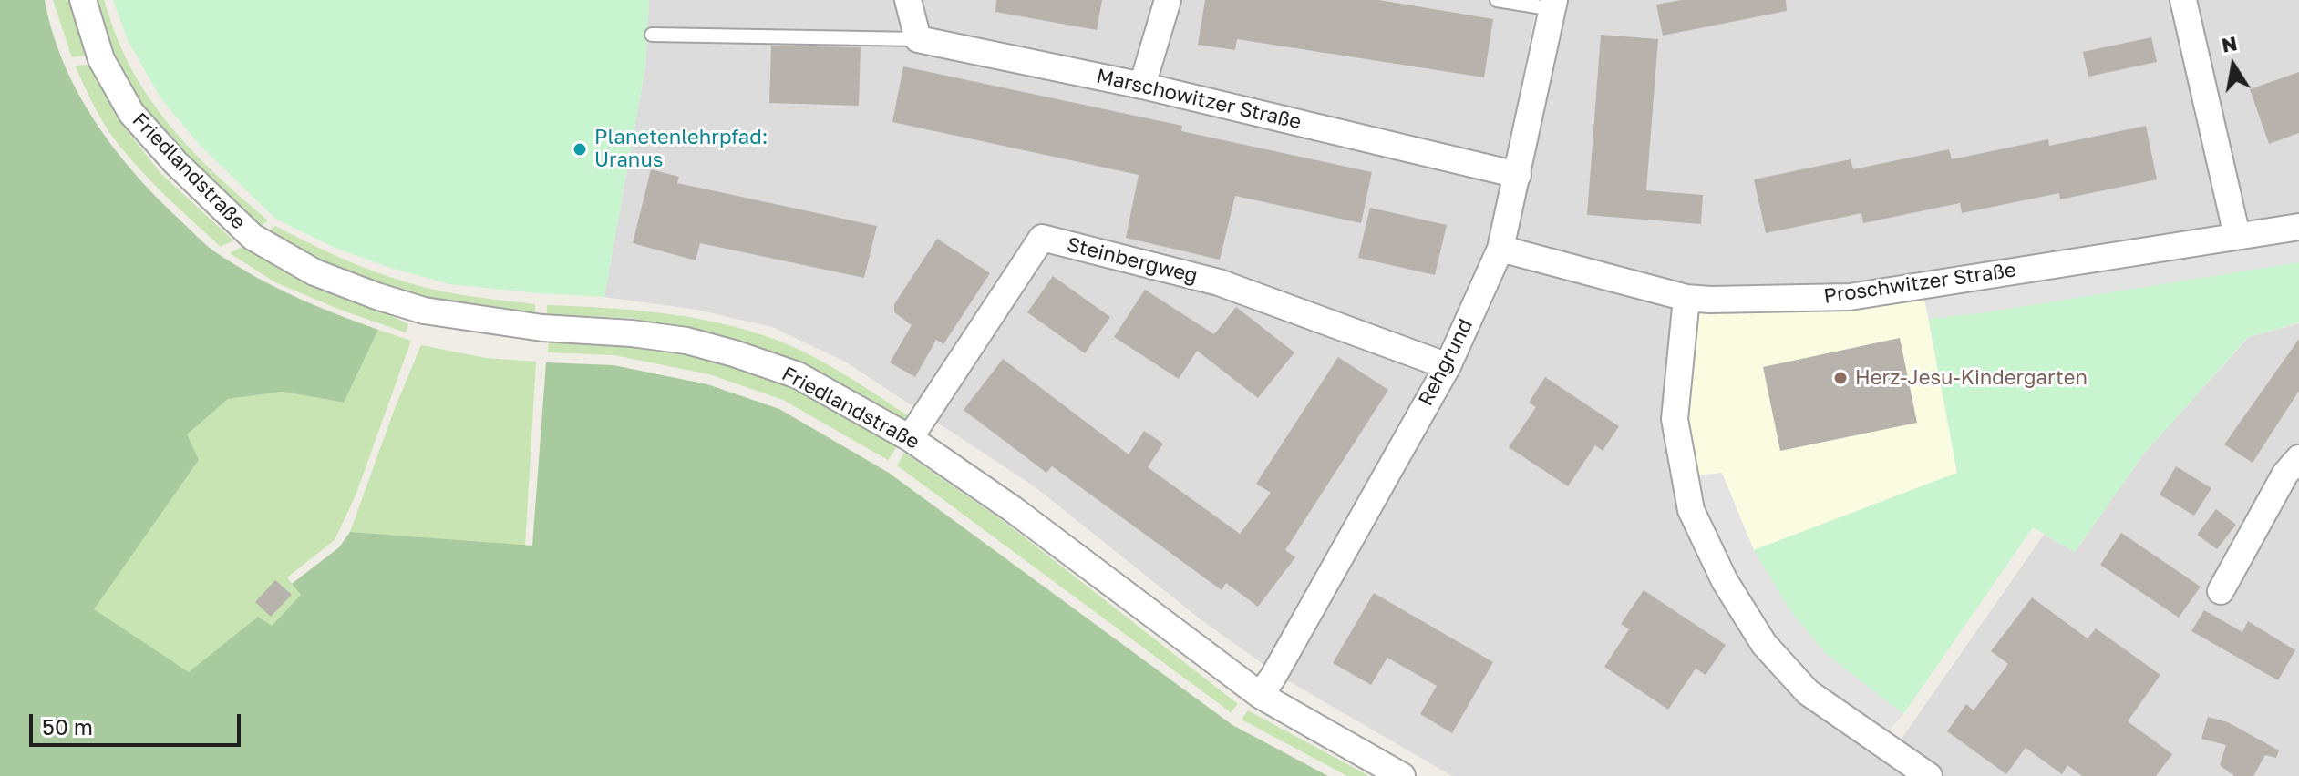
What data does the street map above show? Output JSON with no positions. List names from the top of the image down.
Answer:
{
  "streets": {
    "street": [
      "Marschowitzer Straße",
      "Friedlandstraße",
      "Steinbergweg",
      "Proschwitzer Straße",
      "Rehgrund"
    ]
  },
  "crossings": [
    ["Marschowitzer Straße", "Rehgrund"],
    ["Friedlandstraße", "Steinbergweg"],
    ["Friedlandstraße", "Rehgrund"],
    ["Steinbergweg", "Rehgrund"],
    ["Proschwitzer Straße", "Rehgrund"]
  ],
  "places": ["Planetenlehrpfad: Uranus", "Herz-Jesu-Kindergarten"],
  "scale_bar": "50 m",
  "north": "top"
}
